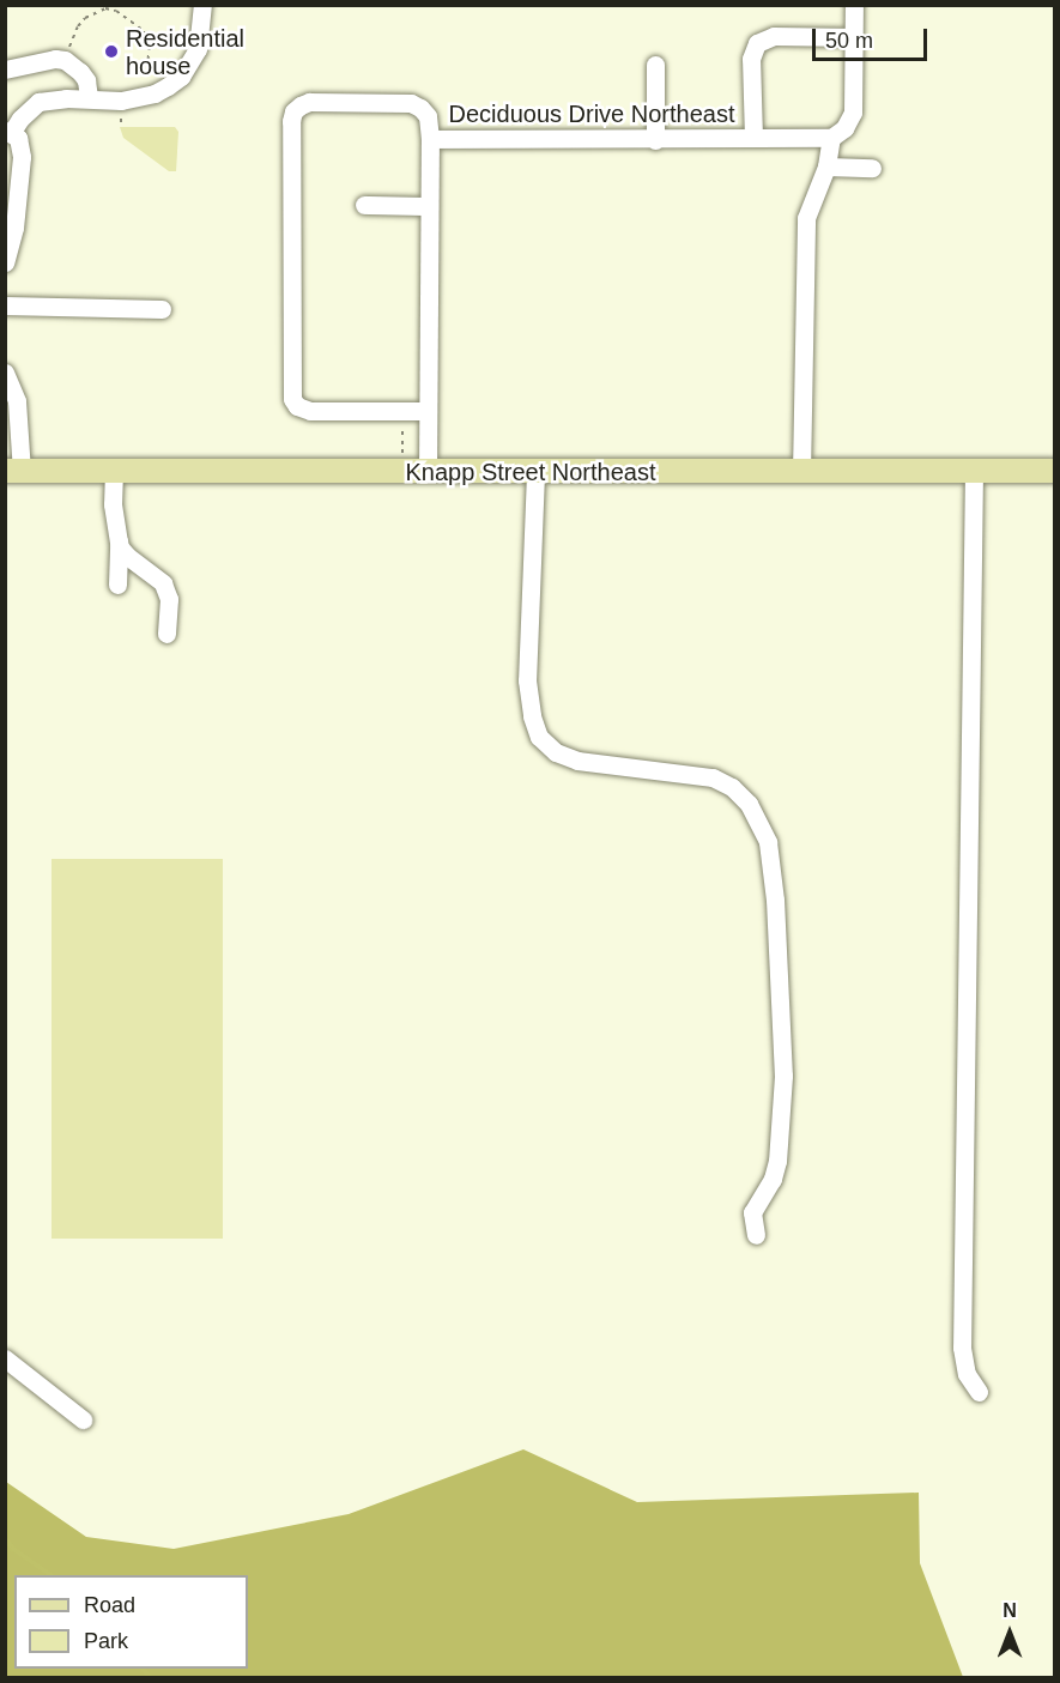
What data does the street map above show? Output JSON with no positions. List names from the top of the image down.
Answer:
{
  "streets": {
    "main road": ["Knapp Street Northeast"],
    "street": ["Deciduous Drive Northeast"]
  },
  "places": ["Residential house"],
  "legend": ["Road", "Park"],
  "scale_bar": "50 m",
  "north": "top"
}
